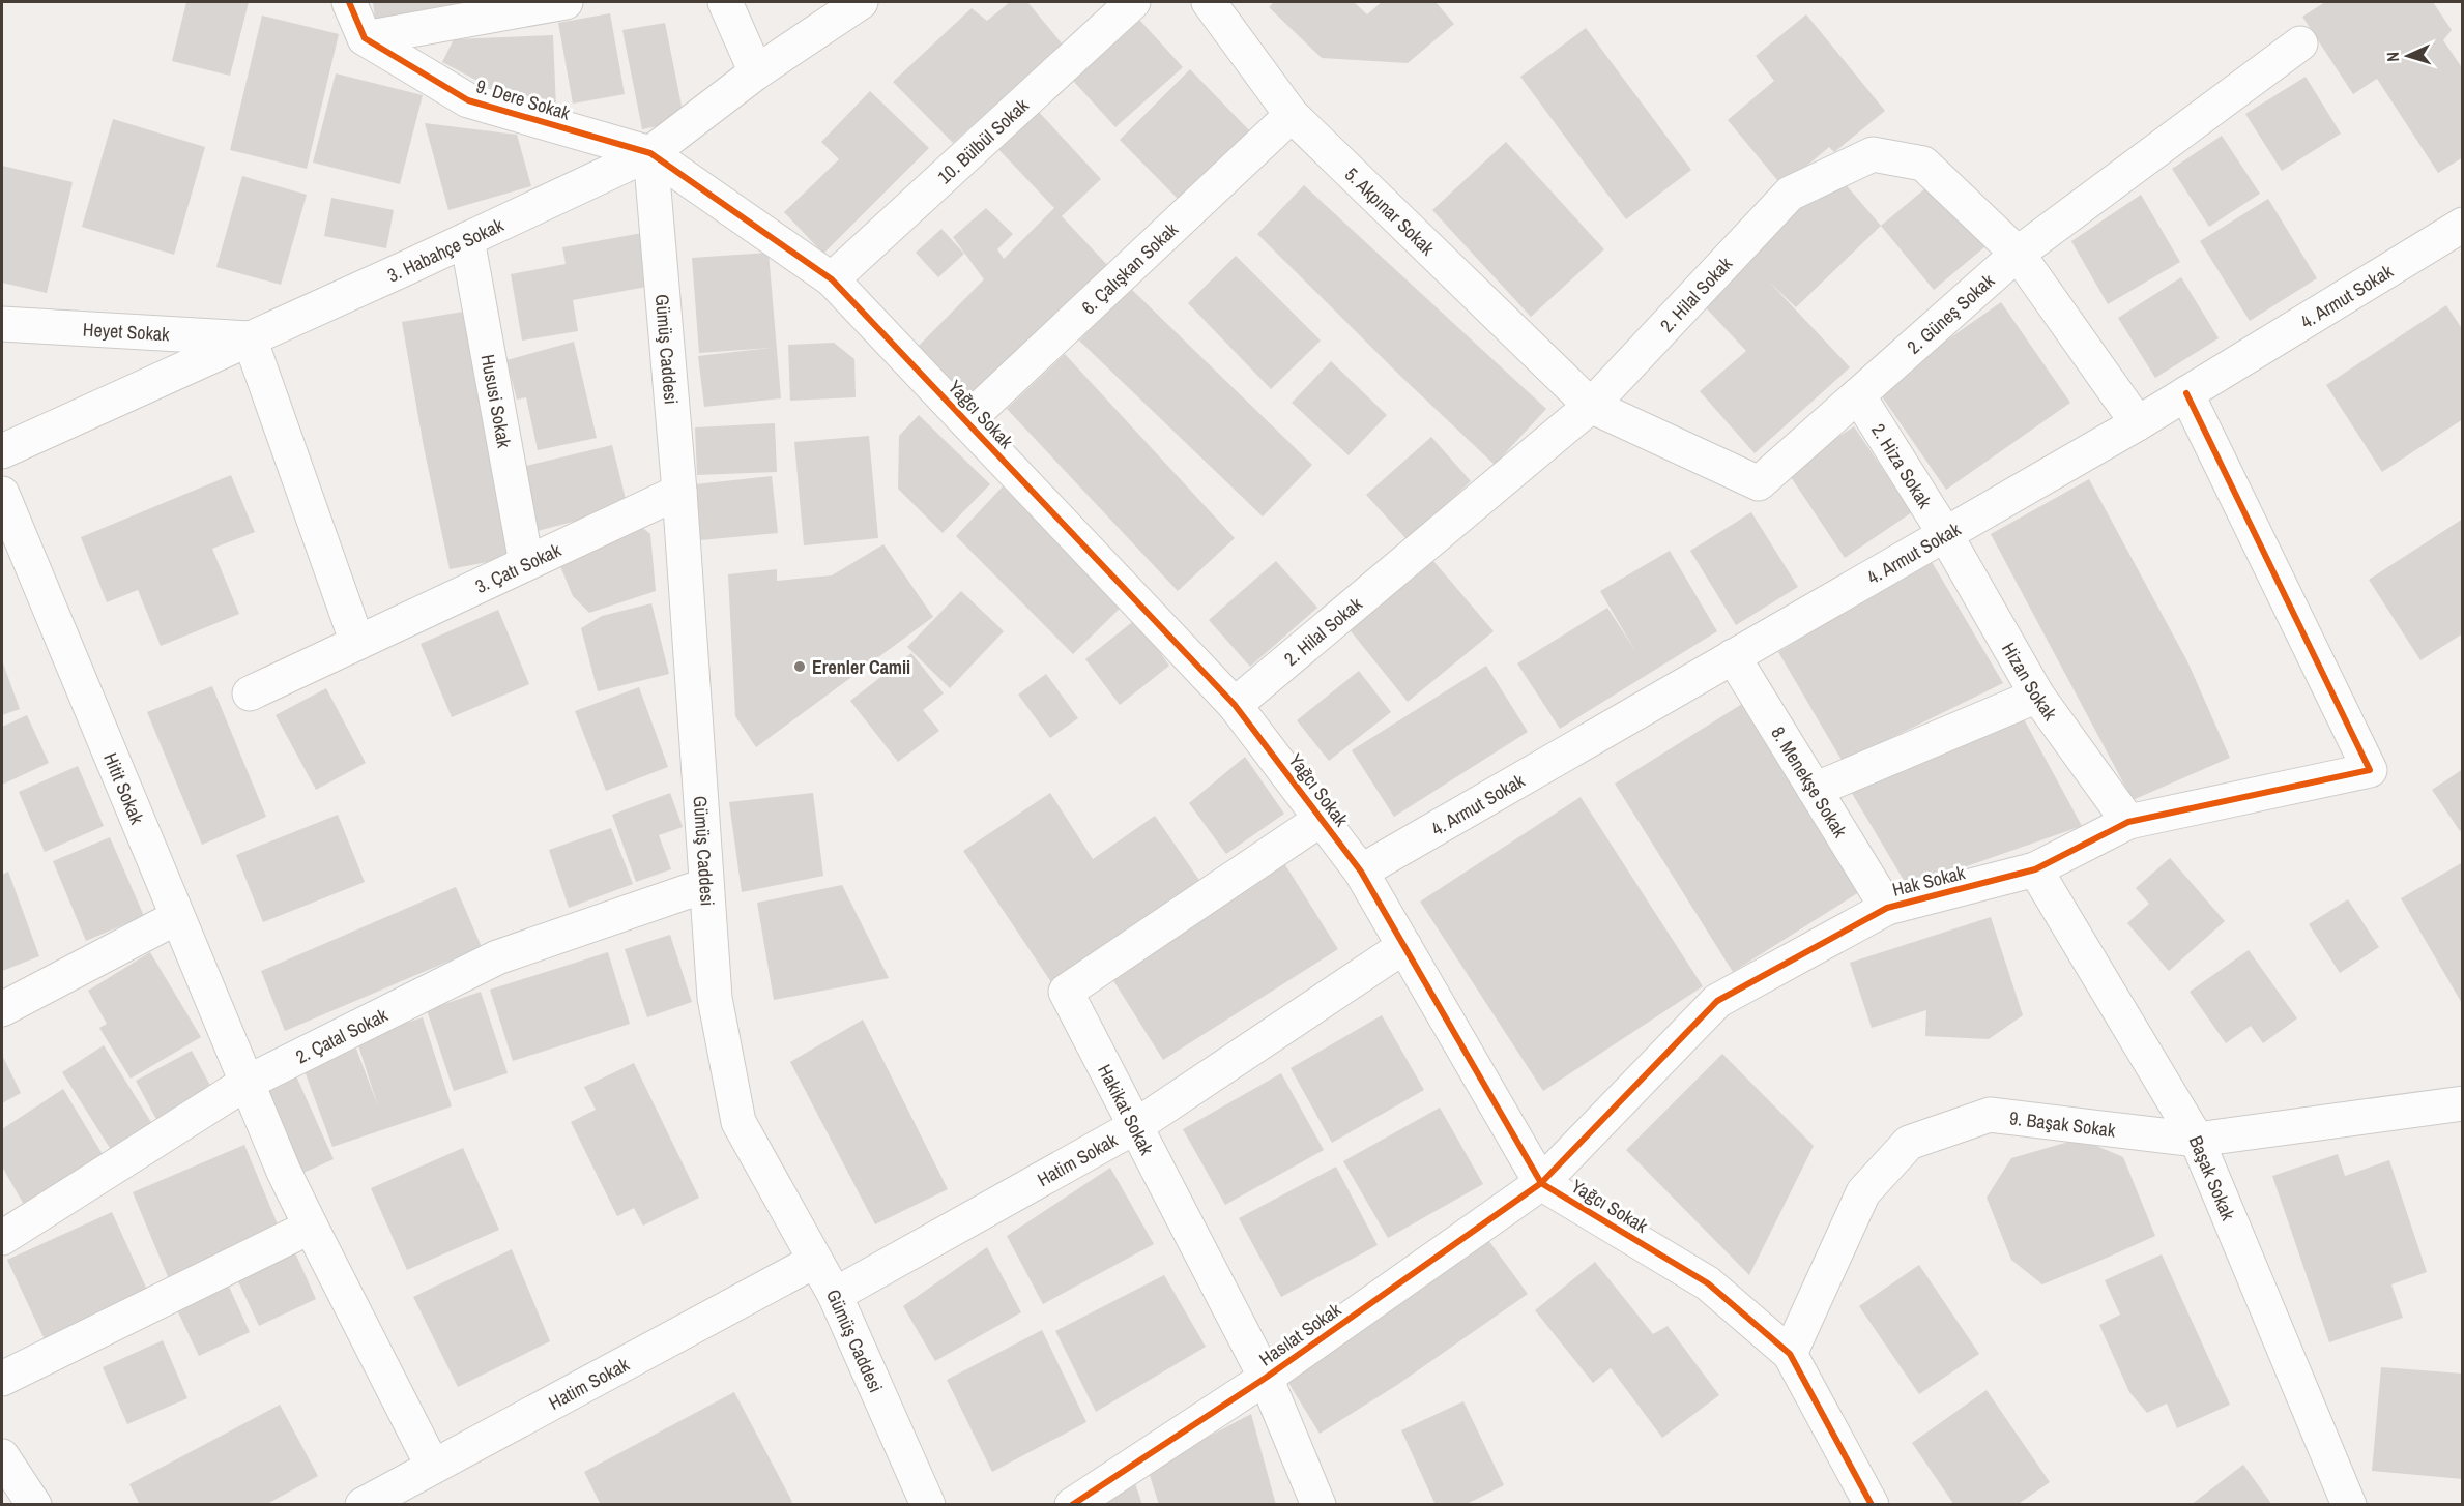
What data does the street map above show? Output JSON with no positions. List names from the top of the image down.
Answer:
{
  "streets": {
    "street": [
      "9. Dere Sokak",
      "10. Bülbül Sokak",
      "5. Akpınar Sokak",
      "3. Habahçe Sokak",
      "6. Çalışkan Sokak",
      "2. Hilal Sokak",
      "4. Armut Sokak",
      "2. Güneş Sokak",
      "Heyet Sokak",
      "Gümüş Caddesi",
      "Hususi Sokak",
      "Yağcı Sokak",
      "2. Hiza Sokak",
      "3. Çatı Sokak",
      "Hizan Sokak",
      "8. Menekşe Sokak",
      "Hitit Sokak",
      "Hak Sokak",
      "2. Çatal Sokak",
      "Hakikat Sokak",
      "9. Başak Sokak",
      "Hatim Sokak",
      "Başak Sokak",
      "Hasılat Sokak"
    ]
  },
  "crossings": [
    ["9. Dere Sokak", "3. Habahçe Sokak"],
    ["9. Dere Sokak", "Gümüş Caddesi"],
    ["9. Dere Sokak", "Yağcı Sokak"],
    ["10. Bülbül Sokak", "Yağcı Sokak"],
    ["5. Akpınar Sokak", "6. Çalışkan Sokak"],
    ["5. Akpınar Sokak", "2. Hilal Sokak"],
    ["5. Akpınar Sokak", "2. Güneş Sokak"],
    ["3. Habahçe Sokak", "Heyet Sokak"],
    ["3. Habahçe Sokak", "Gümüş Caddesi"],
    ["3. Habahçe Sokak", "Hususi Sokak"],
    ["3. Habahçe Sokak", "Yağcı Sokak"],
    ["6. Çalışkan Sokak", "Yağcı Sokak"],
    ["2. Hilal Sokak", "4. Armut Sokak"],
    ["2. Hilal Sokak", "2. Güneş Sokak"],
    ["2. Hilal Sokak", "Yağcı Sokak"],
    ["4. Armut Sokak", "Yağcı Sokak"],
    ["4. Armut Sokak", "2. Hiza Sokak"],
    ["4. Armut Sokak", "Hizan Sokak"],
    ["4. Armut Sokak", "8. Menekşe Sokak"],
    ["4. Armut Sokak", "Hak Sokak"],
    ["2. Güneş Sokak", "2. Hiza Sokak"],
    ["Gümüş Caddesi", "Yağcı Sokak"],
    ["Gümüş Caddesi", "3. Çatı Sokak"],
    ["Gümüş Caddesi", "2. Çatal Sokak"],
    ["Gümüş Caddesi", "Hatim Sokak"],
    ["Hususi Sokak", "3. Çatı Sokak"],
    ["Yağcı Sokak", "Hak Sokak"],
    ["Yağcı Sokak", "Hakikat Sokak"],
    ["Yağcı Sokak", "9. Başak Sokak"],
    ["Yağcı Sokak", "Hatim Sokak"],
    ["Yağcı Sokak", "Hasılat Sokak"],
    ["2. Hiza Sokak", "Hizan Sokak"],
    ["Hizan Sokak", "Hak Sokak"],
    ["8. Menekşe Sokak", "Hak Sokak"],
    ["Hitit Sokak", "2. Çatal Sokak"],
    ["Hitit Sokak", "Hatim Sokak"],
    ["Hak Sokak", "Başak Sokak"],
    ["Hak Sokak", "Hasılat Sokak"],
    ["Hakikat Sokak", "Hatim Sokak"],
    ["Hakikat Sokak", "Hasılat Sokak"],
    ["9. Başak Sokak", "Başak Sokak"]
  ],
  "places": ["Erenler Camii"],
  "north": "left"
}
